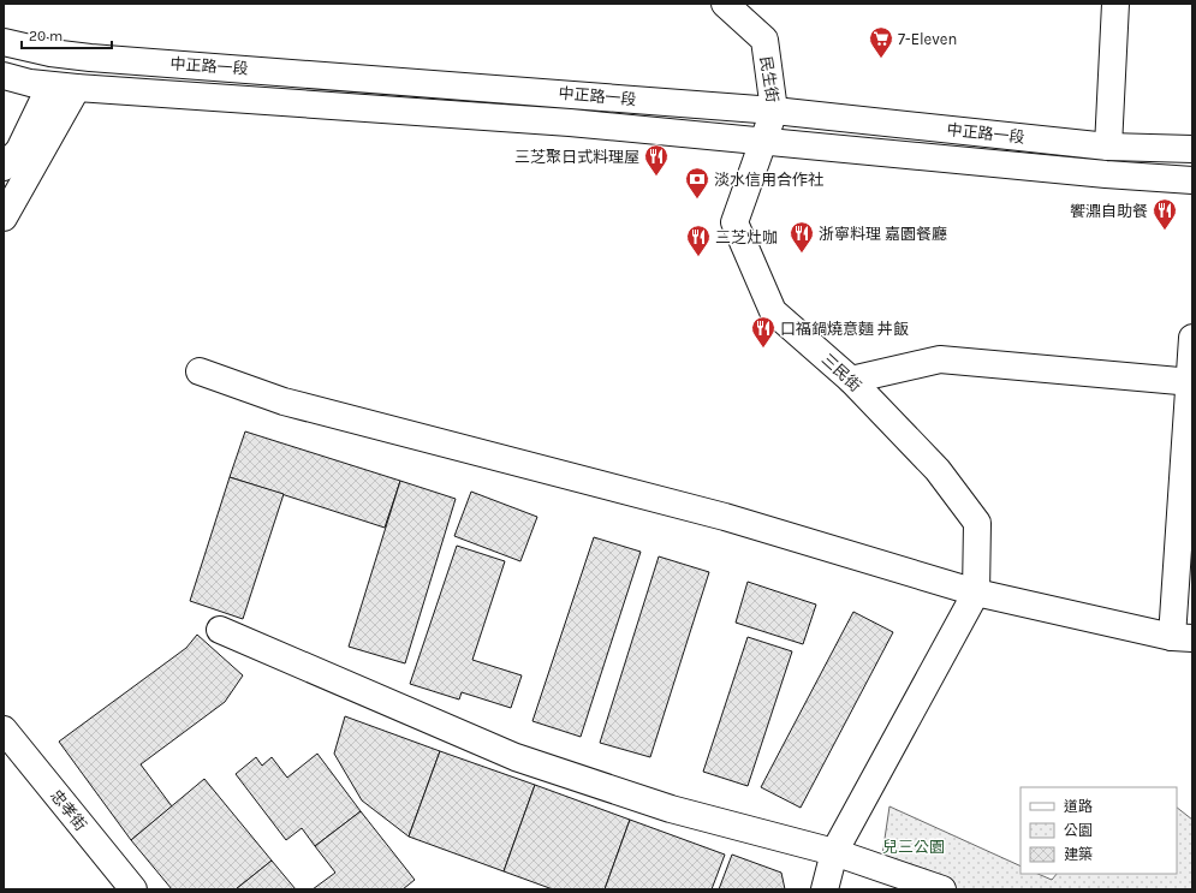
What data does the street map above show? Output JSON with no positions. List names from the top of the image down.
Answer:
{
  "streets": {
    "street": [
      "中正路一段",
      "民生街",
      "三民街",
      "忠孝街"
    ]
  },
  "crossings": [
    ["中正路一段", "民生街"],
    ["中正路一段", "三民街"],
    ["民生街", "三民街"]
  ],
  "parks": ["兒三公園"],
  "places": {
    "supermarket": ["7-Eleven"],
    "restaurant": [
      "三芝聚日式料理屋",
      "饗濎自助餐",
      "浙寧料理 嘉園餐廳",
      "三芝灶咖",
      "口福鍋燒意麵 丼飯"
    ],
    "bank": ["淡水信用合作社"]
  },
  "legend": ["道路", "公園", "建築"],
  "scale_bar": "20 m"
}
